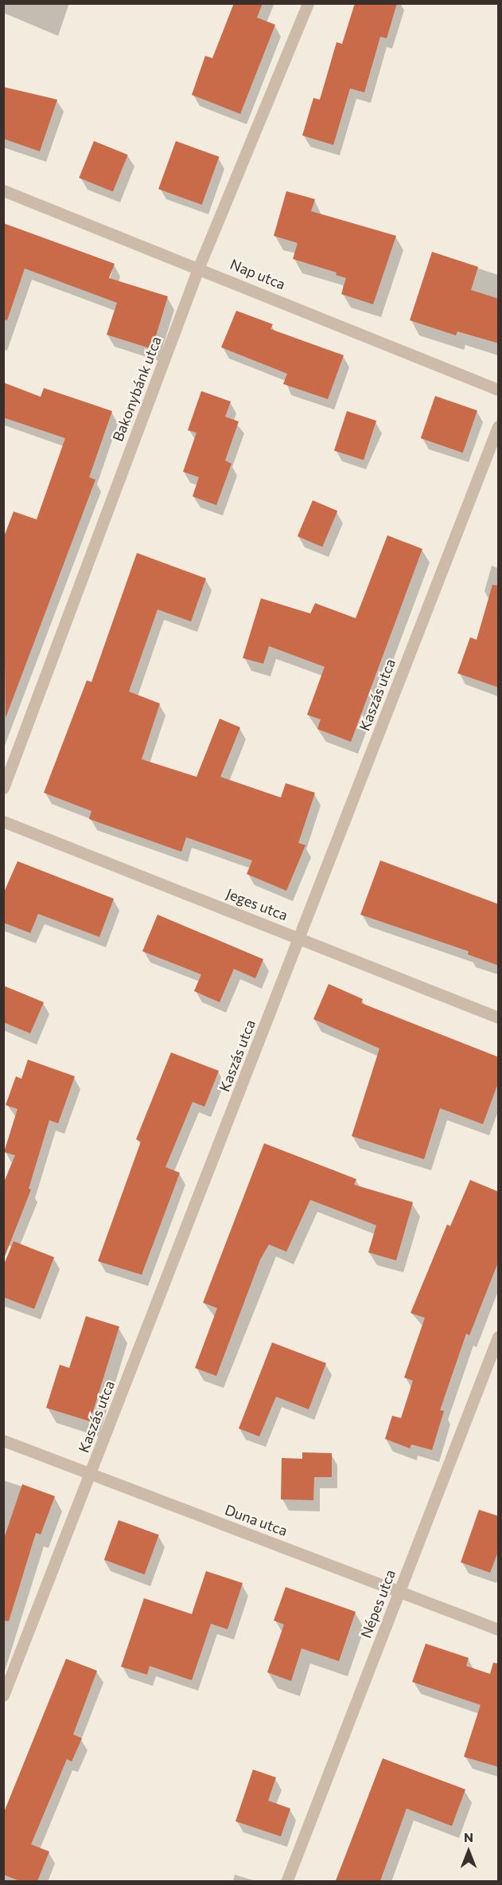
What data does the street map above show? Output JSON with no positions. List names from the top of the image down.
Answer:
{
  "streets": {
    "street": [
      "Nap utca",
      "Bakonybánk utca",
      "Kaszás utca",
      "Jeges utca",
      "Duna utca",
      "Népes utca"
    ]
  },
  "crossings": [
    ["Nap utca", "Bakonybánk utca"],
    ["Kaszás utca", "Jeges utca"],
    ["Kaszás utca", "Duna utca"],
    ["Duna utca", "Népes utca"]
  ],
  "north": "top"
}
